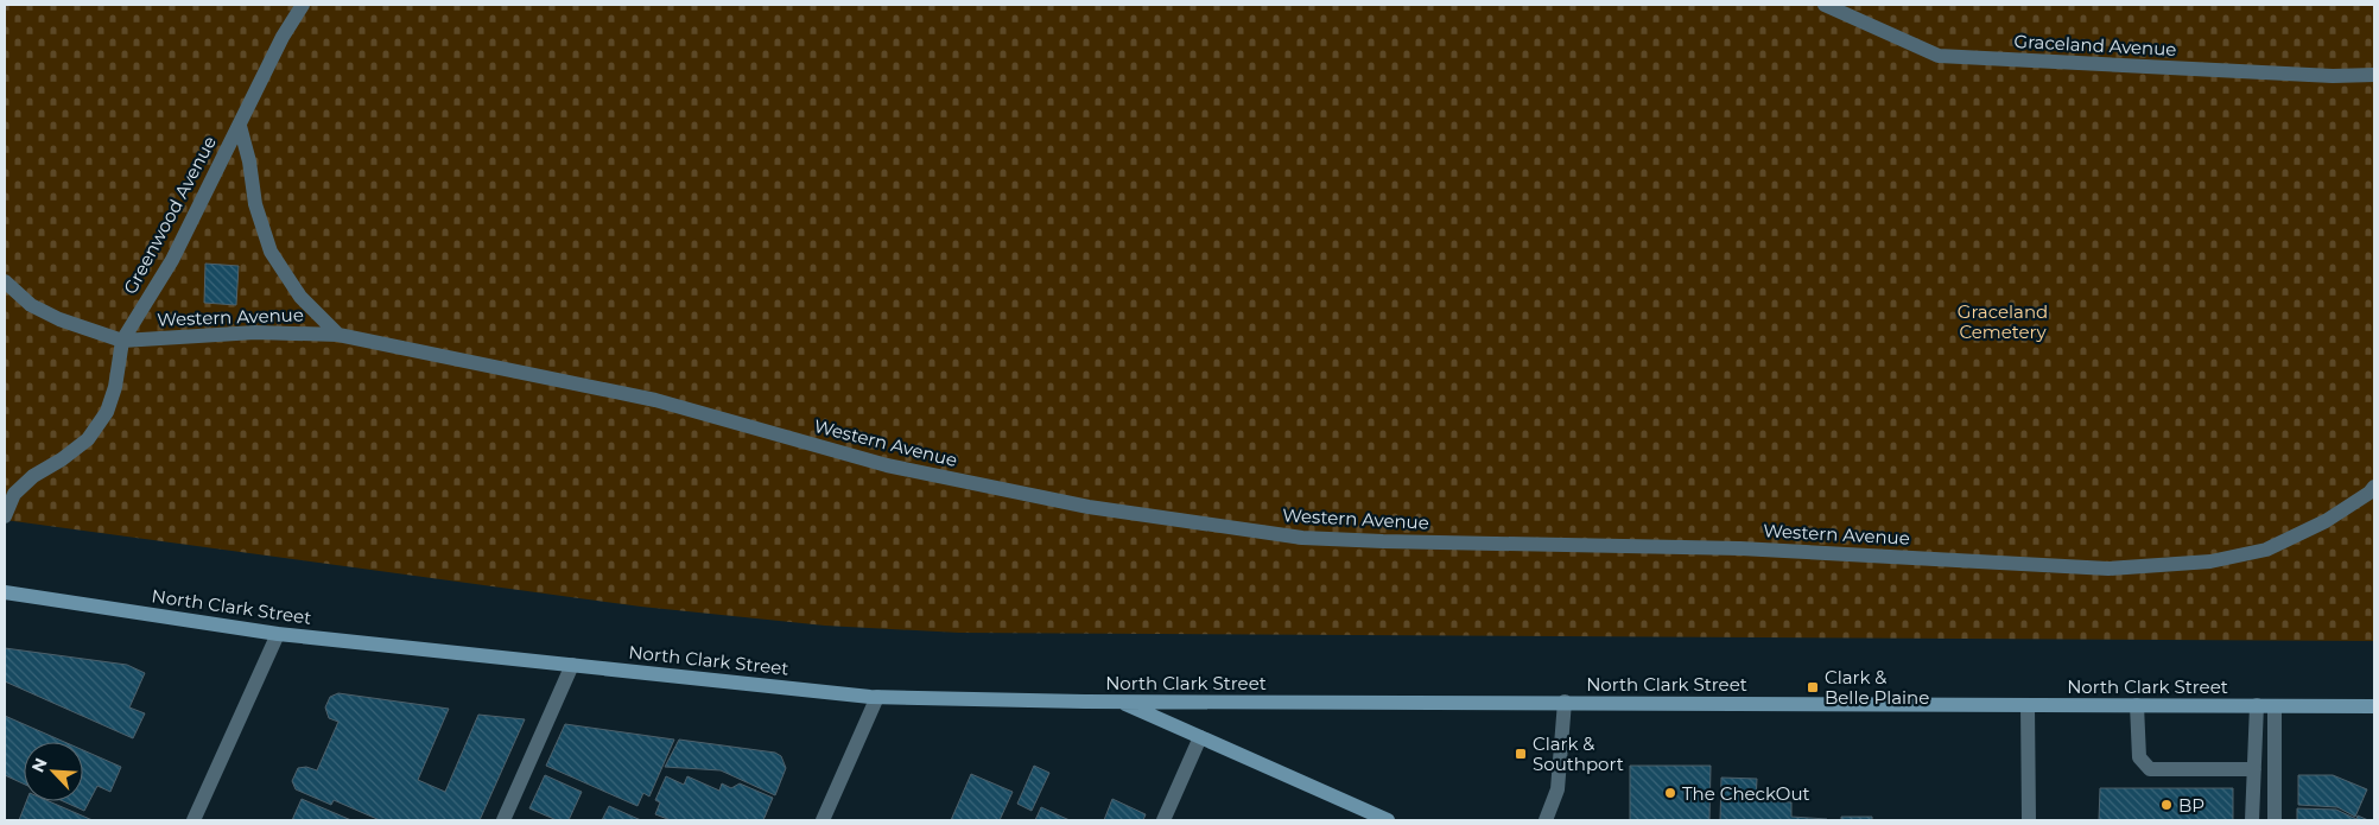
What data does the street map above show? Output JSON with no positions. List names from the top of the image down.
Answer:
{
  "streets": {
    "main road": ["North Clark Street"],
    "street": ["Graceland Avenue", "Greenwood Avenue", "Western Avenue"]
  },
  "crossings": [
    ["Greenwood Avenue", "Western Avenue"]
  ],
  "parks": ["Graceland Cemetery"],
  "places": {
    "transit": ["Clark & Belle Plaine", "Clark & Southport"],
    "other": ["The CheckOut", "BP"]
  },
  "north": "top left"
}
